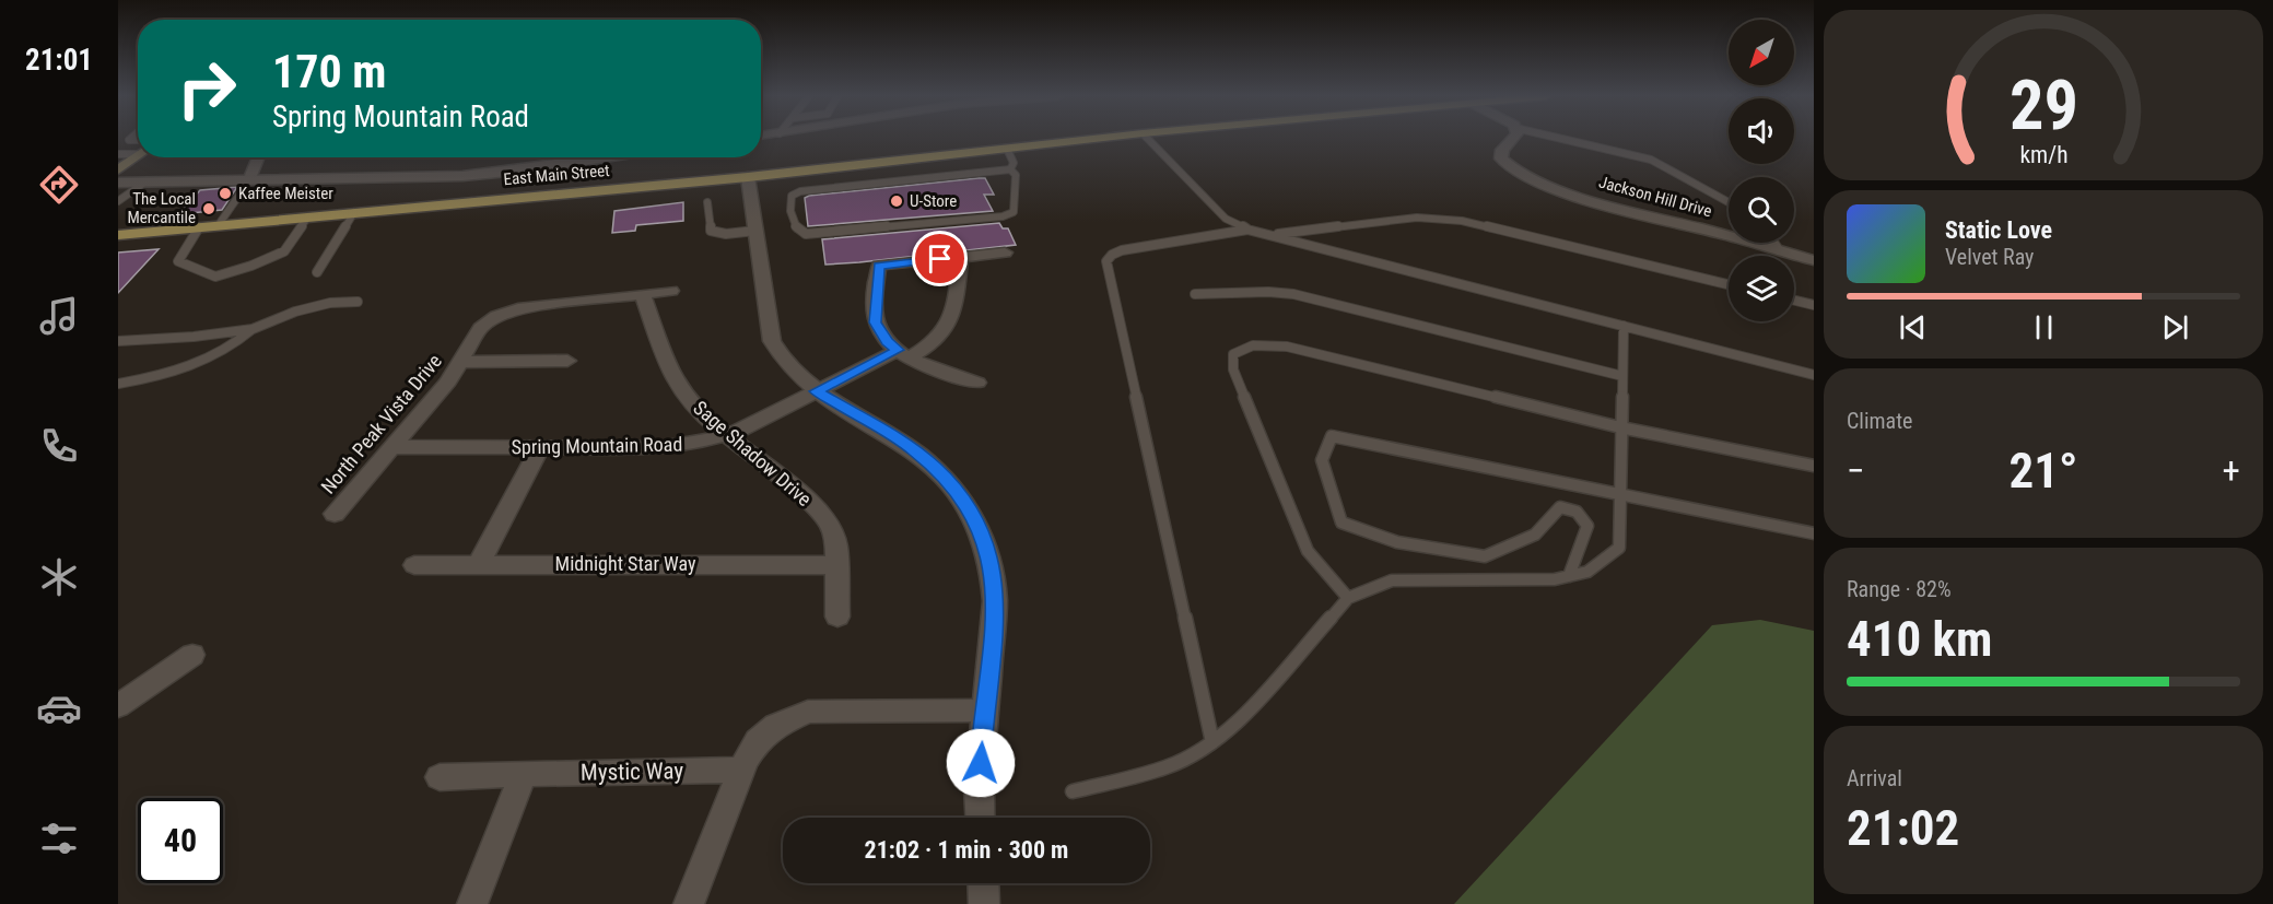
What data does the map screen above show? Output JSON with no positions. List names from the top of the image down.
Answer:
{
  "streets": {
    "main road": ["East Main Street"],
    "street": [
      "Jackson Hill Drive",
      "North Peak Vista Drive",
      "Spring Mountain Road",
      "Sage Shadow Drive",
      "Midnight Star Way",
      "Mystic Way"
    ]
  },
  "crossings": [
    ["North Peak Vista Drive", "Spring Mountain Road"],
    ["North Peak Vista Drive", "Sage Shadow Drive"],
    ["Spring Mountain Road", "Sage Shadow Drive"],
    ["Sage Shadow Drive", "Midnight Star Way"]
  ],
  "places": ["Kaffee Meister", "U-Store", "The Local Mercantile"],
  "north": "bottom left",
  "page": {
    "tabs": "21:01",
    "turn": ["170 m", "Spring Mountain Road"],
    "song": ["Static Love", "Velvet Ray"],
    "tile": [
      "Climate",
      ["Range · 82%", "410 km"],
      ["Arrival", "21:02"]
    ],
    "heat": ["−", "21°", "+"],
    "limit": "40",
    "trip": "21:02 · 1 min · 300 m",
    "gauge": ["29", "km/h"]
  }
}
